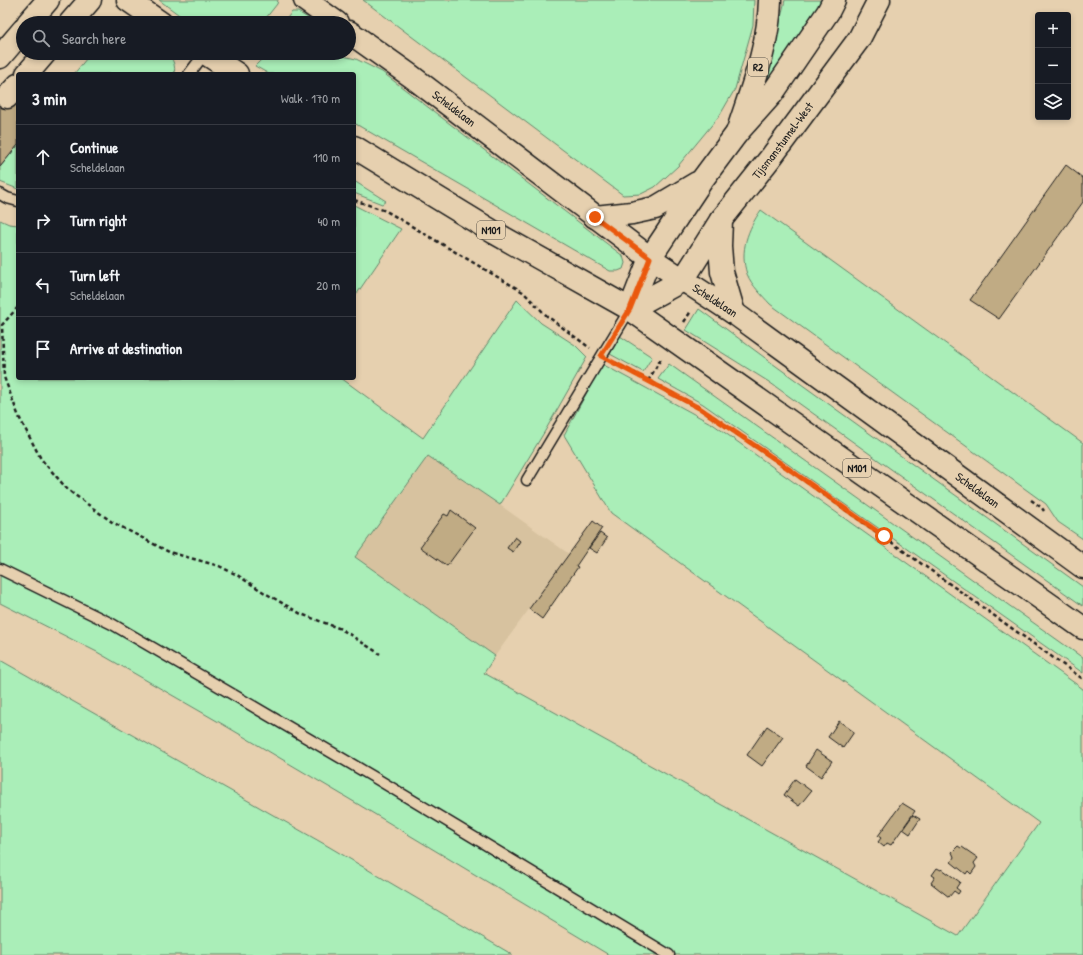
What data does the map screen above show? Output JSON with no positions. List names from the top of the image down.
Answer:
{
  "streets": {
    "main road": [
      "R2",
      "Scheldelaan",
      "Tijsmanstunnel-West",
      "N101"
    ]
  },
  "crossings": [
    ["Scheldelaan", "Tijsmanstunnel-West"]
  ],
  "page": {
    "map_buttons": ["+", "−"],
    "search": "Search here",
    "heading": ["3 min", "Walk · 170 m"],
    "list": [
      ["Continue", "Scheldelaan", "110 m"],
      ["Turn right", "40 m"],
      ["Turn left", "Scheldelaan", "20 m"],
      "Arrive at destination"
    ]
  }
}
